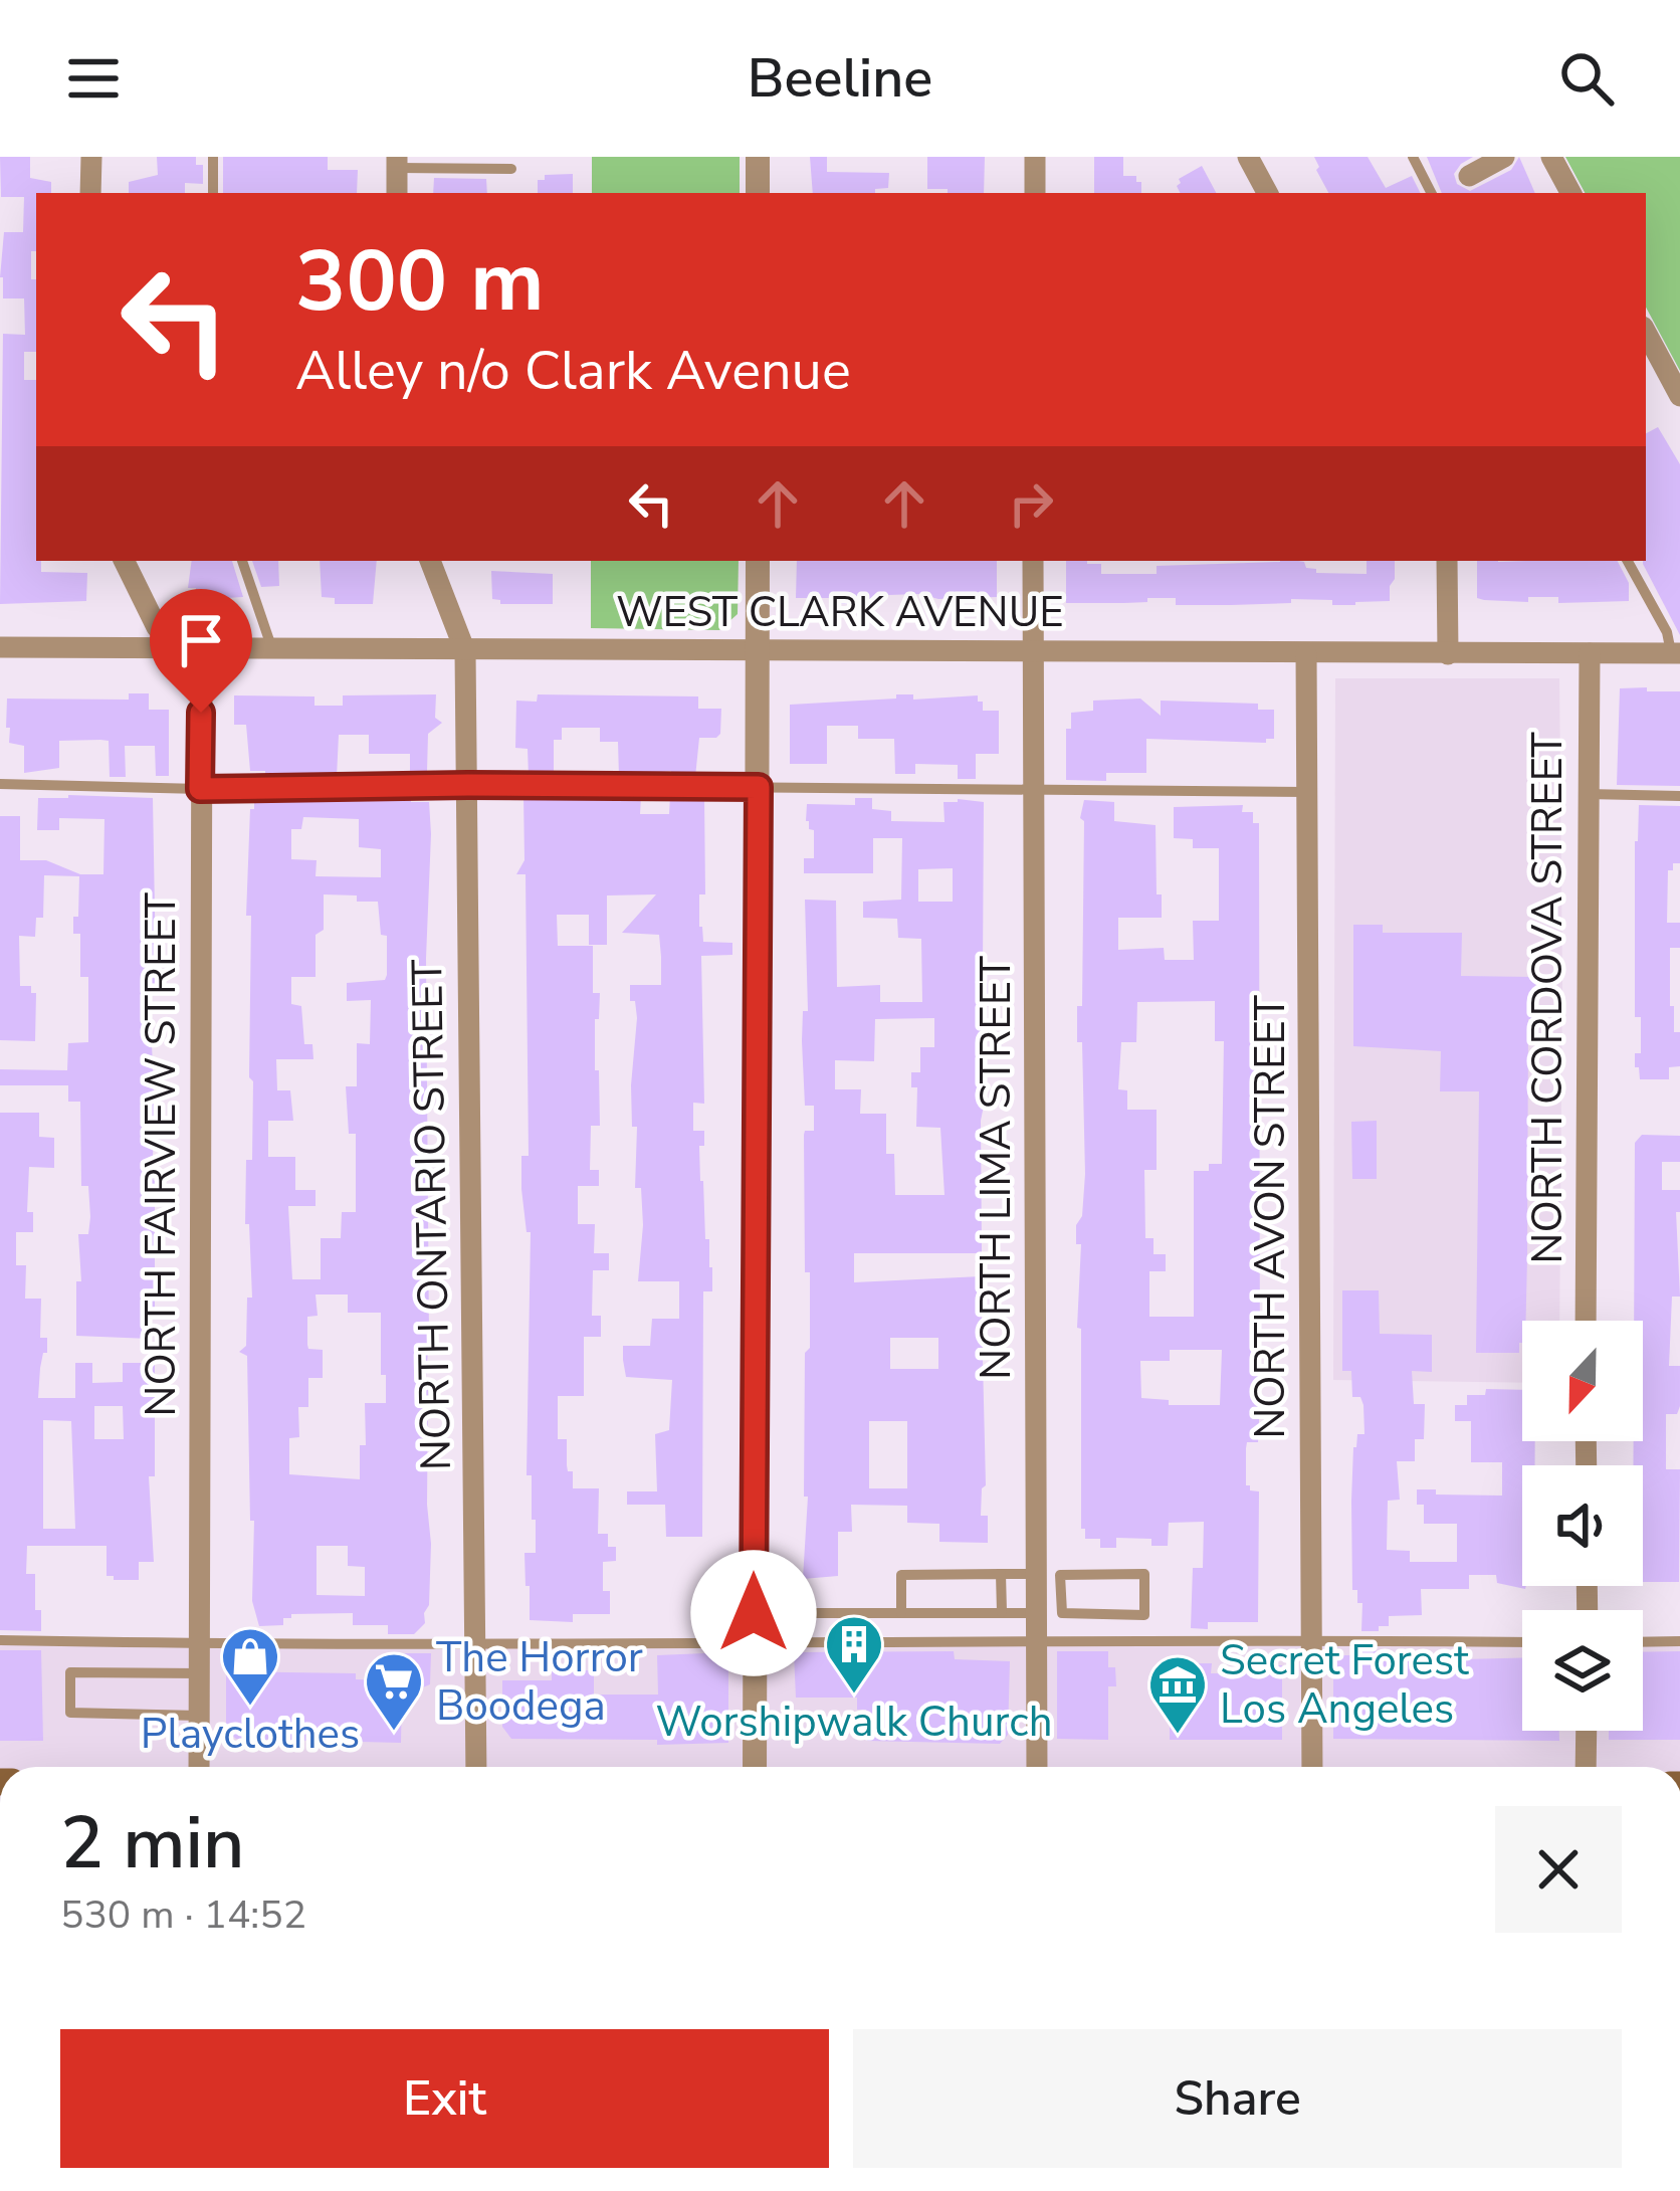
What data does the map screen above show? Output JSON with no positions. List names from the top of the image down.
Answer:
{
  "streets": {
    "street": [
      "WEST CLARK AVENUE",
      "NORTH CORDOVA STREET",
      "NORTH FAIRVIEW STREET",
      "NORTH LIMA STREET",
      "NORTH ONTARIO STREET",
      "NORTH AVON STREET"
    ]
  },
  "crossings": [
    ["WEST CLARK AVENUE", "NORTH CORDOVA STREET"],
    ["WEST CLARK AVENUE", "NORTH FAIRVIEW STREET"],
    ["WEST CLARK AVENUE", "NORTH LIMA STREET"],
    ["WEST CLARK AVENUE", "NORTH ONTARIO STREET"],
    ["WEST CLARK AVENUE", "NORTH AVON STREET"]
  ],
  "places": {
    "building": ["Worshipwalk Church"],
    "shop": ["Playclothes"],
    "supermarket": ["The Horror Boodega"],
    "museum": ["Secret Forest Los Angeles"]
  },
  "north": "bottom",
  "page": {
    "header": "Beeline",
    "turn": ["300 m", "Alley n/o Clark Avenue"],
    "heading": ["2 min", "530 m · 14:52"],
    "buttons": ["Exit", "Share"]
  }
}
